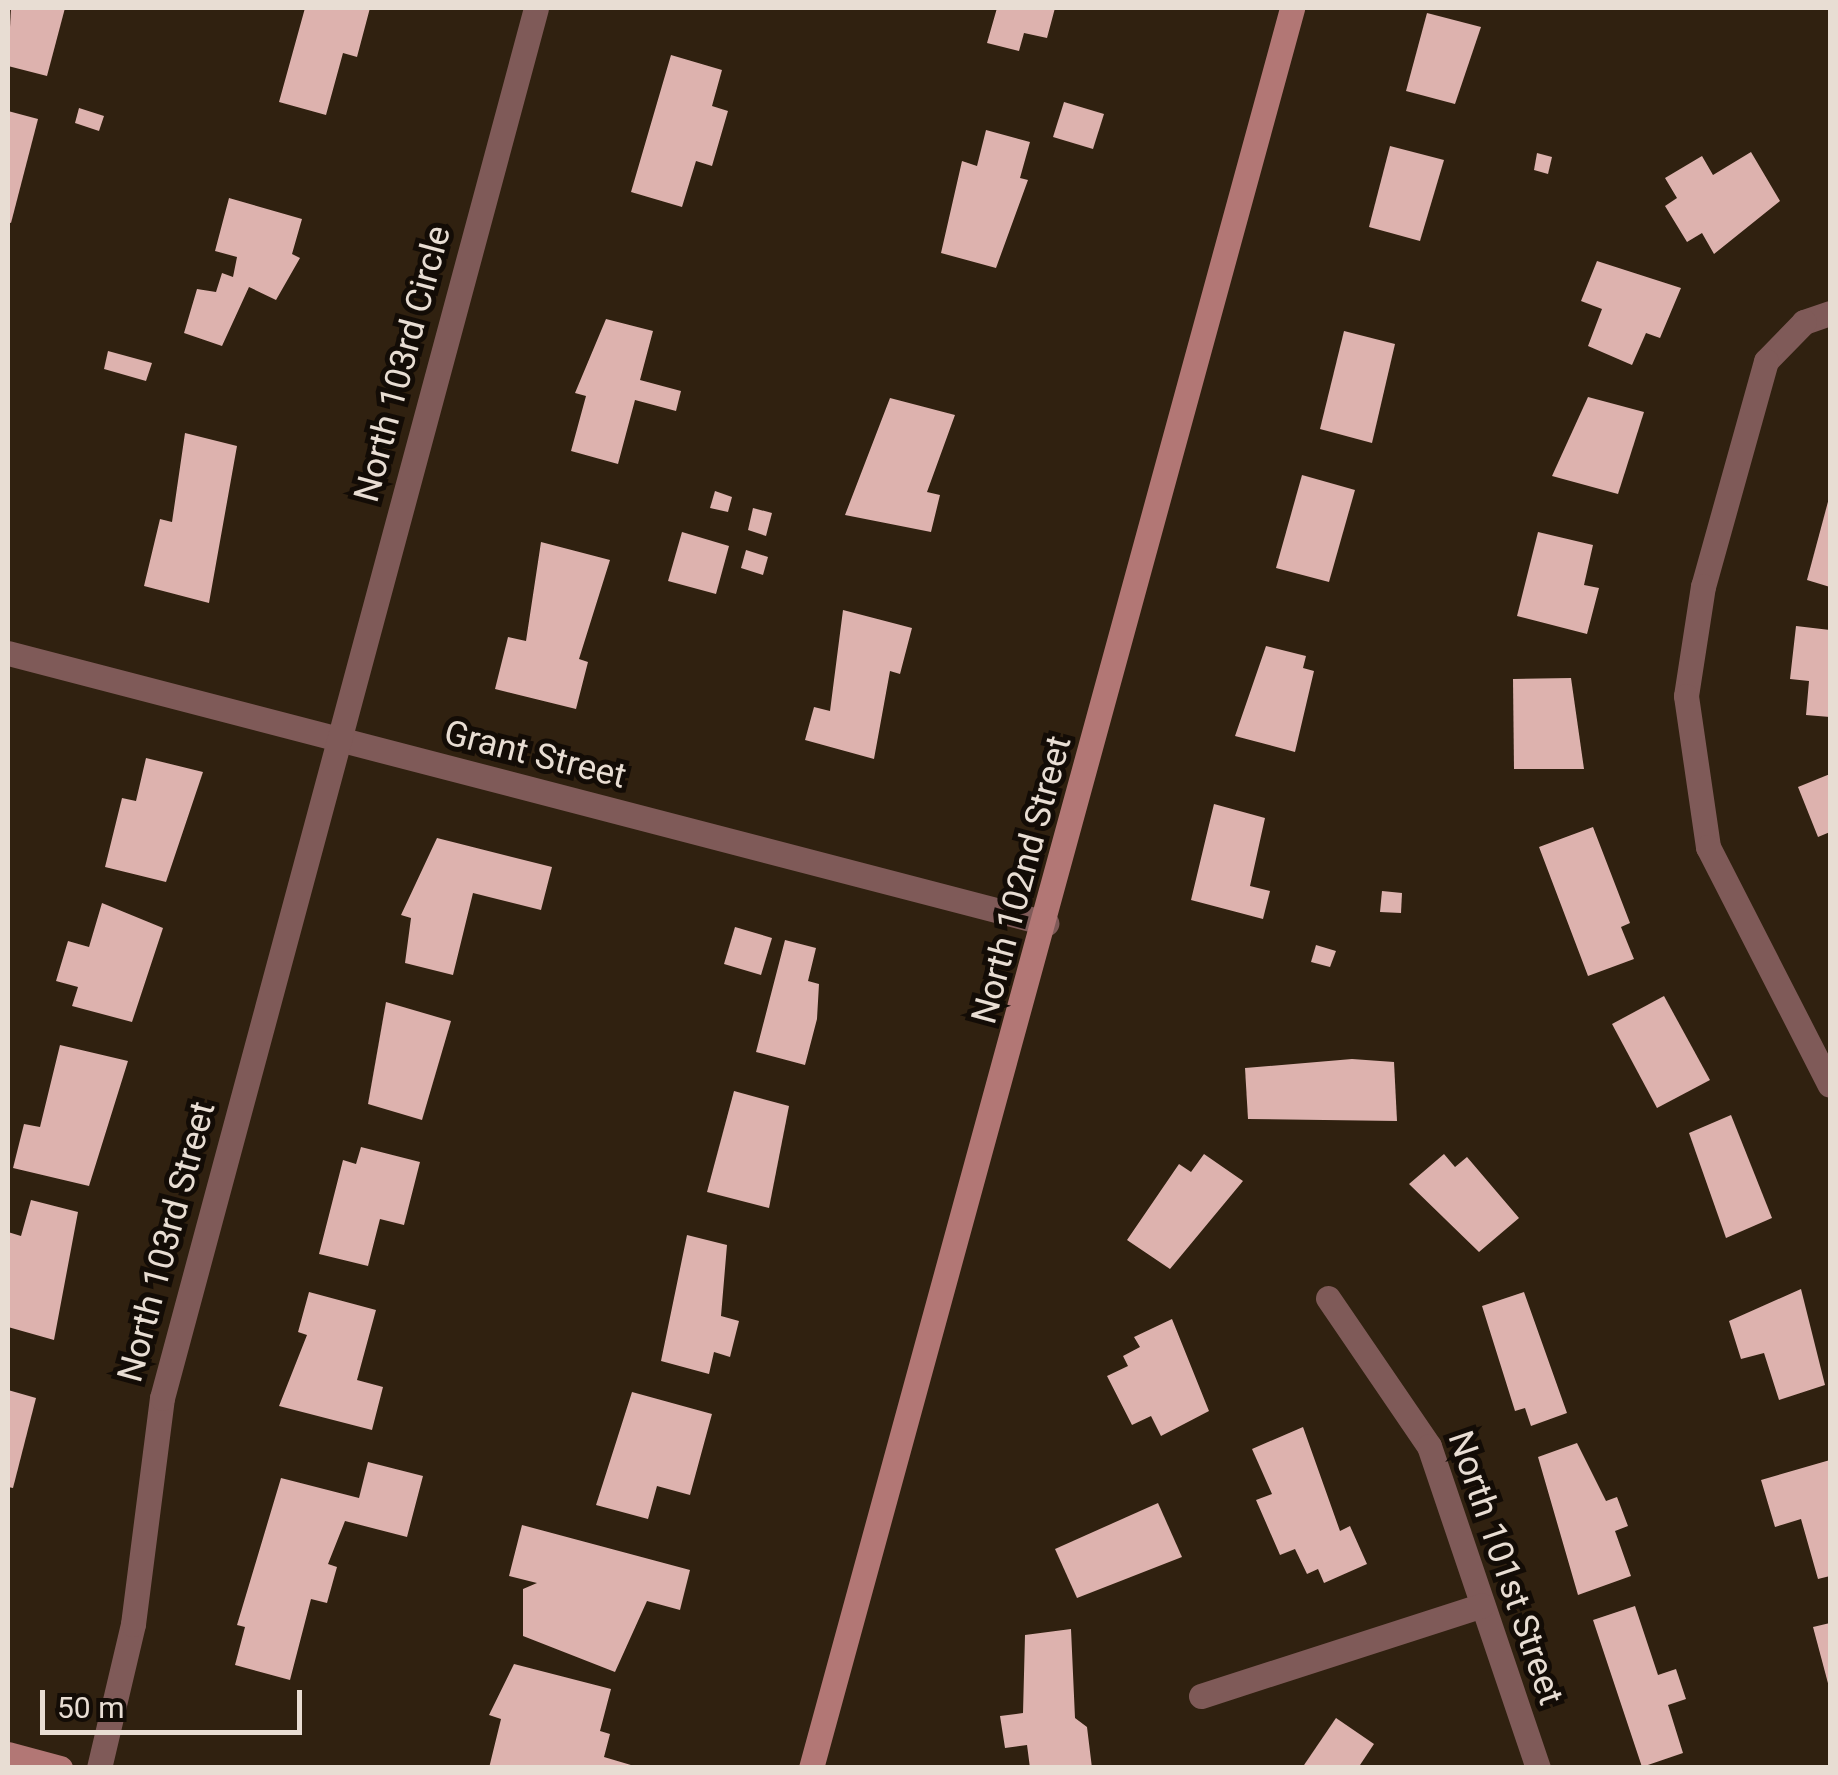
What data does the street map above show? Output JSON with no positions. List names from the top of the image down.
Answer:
{
  "streets": {
    "main road": ["North 102nd Street"],
    "street": [
      "North 103rd Circle",
      "Grant Street",
      "North 103rd Street",
      "North 101st Street"
    ]
  },
  "crossings": [
    ["North 103rd Circle", "Grant Street"],
    ["North 103rd Circle", "North 103rd Street"],
    ["Grant Street", "North 102nd Street"],
    ["Grant Street", "North 103rd Street"]
  ],
  "scale_bar": "50 m"
}
